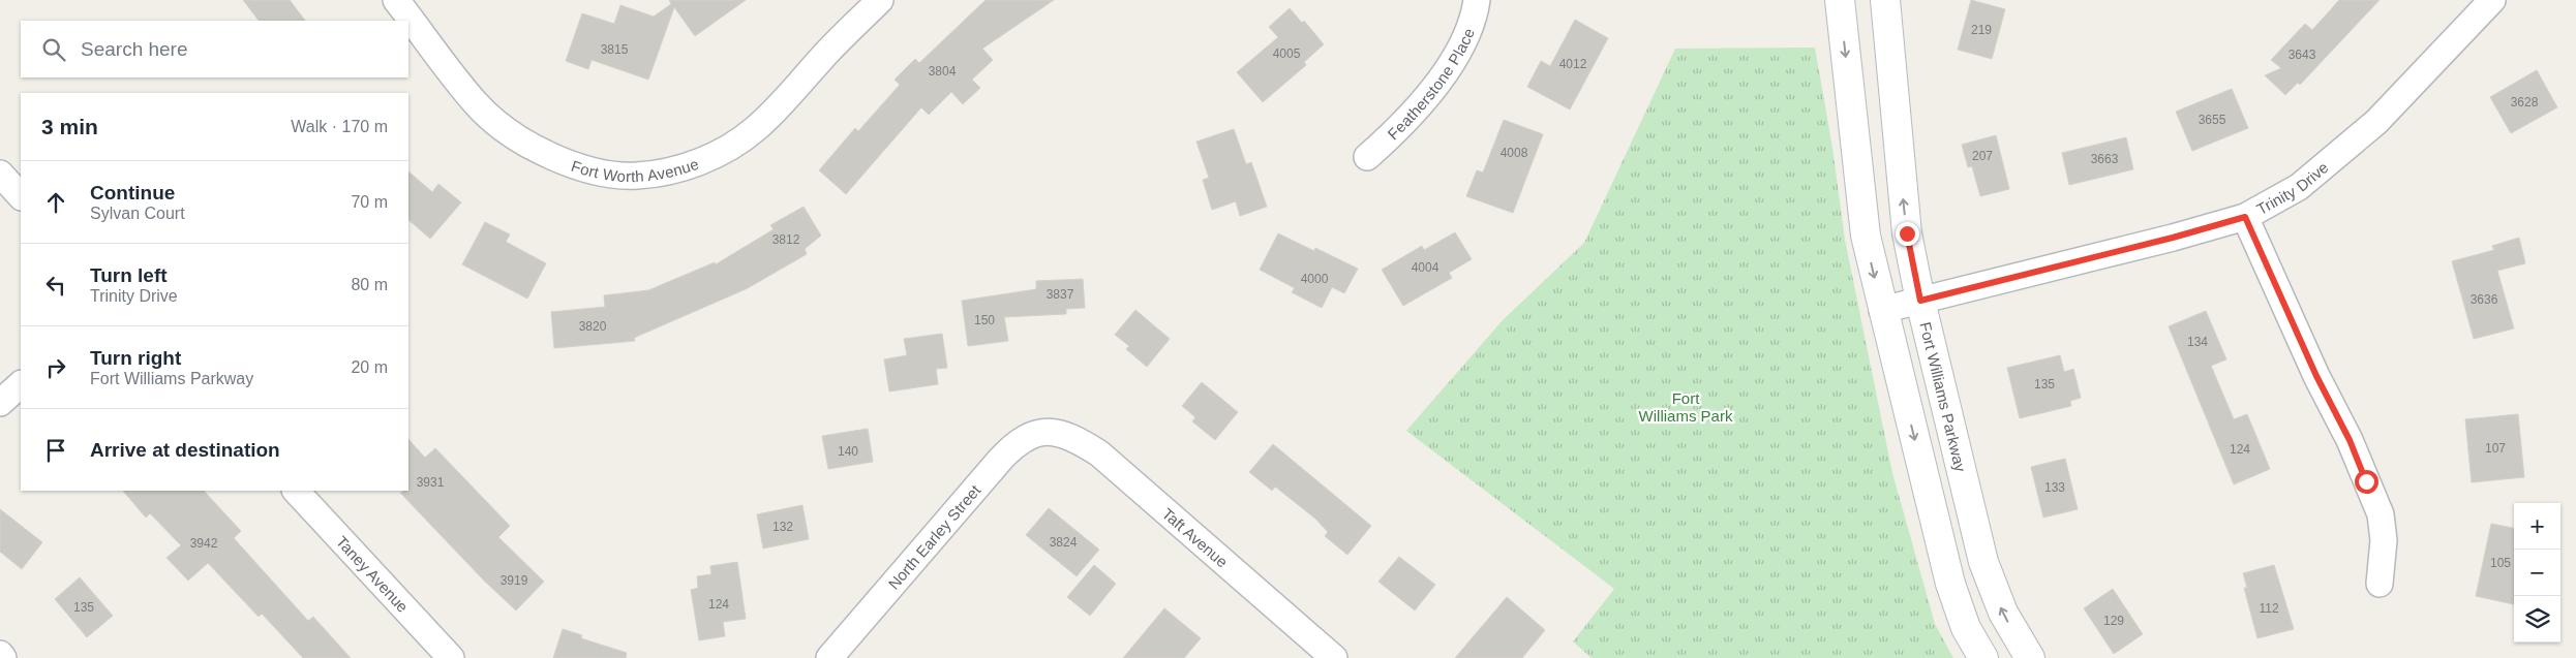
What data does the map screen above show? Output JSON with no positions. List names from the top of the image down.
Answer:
{
  "streets": {
    "street": [
      "Featherstone Place",
      "Fort Worth Avenue",
      "Trinity Drive",
      "Fort Williams Parkway",
      "North Earley Street",
      "Taft Avenue",
      "Taney Avenue"
    ]
  },
  "crossings": [
    ["Trinity Drive", "Fort Williams Parkway"],
    ["North Earley Street", "Taft Avenue"]
  ],
  "parks": ["Fort Williams Park"],
  "house_numbers": [
    "219",
    "3815",
    "4005",
    "3643",
    "4012",
    "3804",
    "3628",
    "3655",
    "4008",
    "207",
    "3663",
    "3812",
    "4004",
    "4000",
    "3837",
    "3636",
    "150",
    "3820",
    "134",
    "135",
    "107",
    "124",
    "140",
    "3931",
    "133",
    "132",
    "3824",
    "3942",
    "105",
    "3919",
    "124",
    "135",
    "112",
    "129"
  ],
  "page": {
    "search": "Search here",
    "heading": ["3 min", "Walk · 170 m"],
    "list": [
      ["Continue", "Sylvan Court", "70 m"],
      ["Turn left", "Trinity Drive", "80 m"],
      ["Turn right", "Fort Williams Parkway", "20 m"],
      "Arrive at destination"
    ],
    "map_buttons": ["+", "−"]
  }
}
